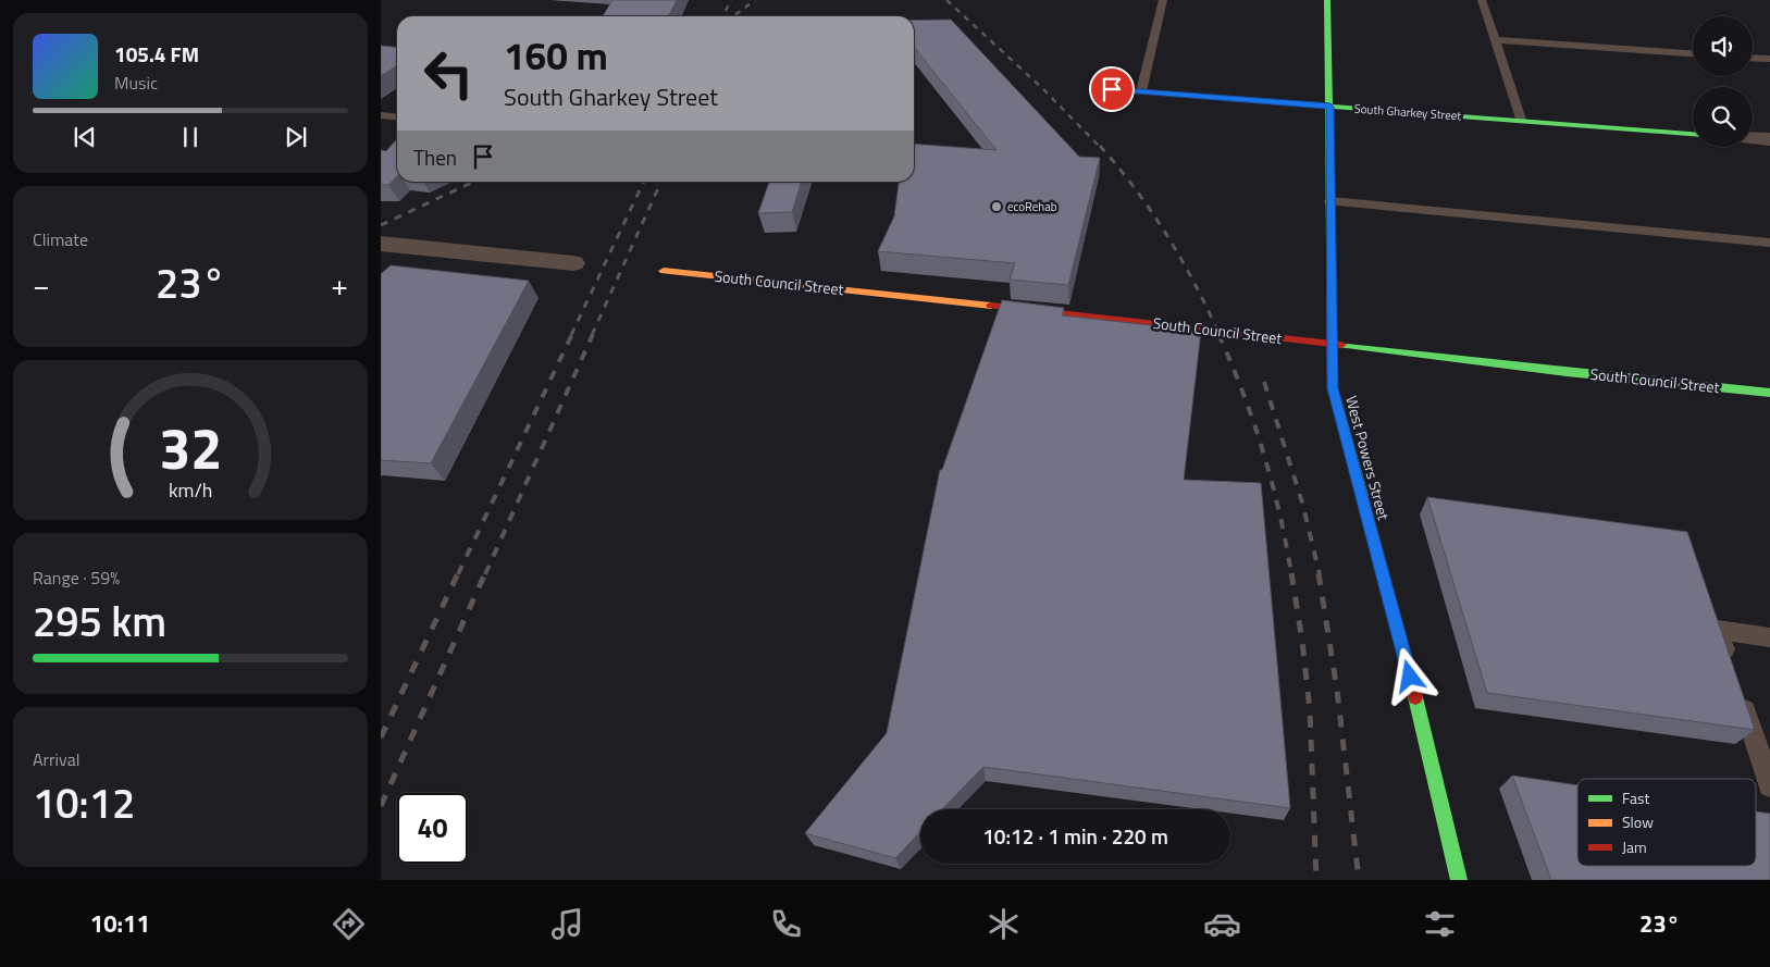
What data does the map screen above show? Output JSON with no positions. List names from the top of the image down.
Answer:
{
  "streets": {
    "street": ["South Gharkey Street", "South Council Street", "West Powers Street"]
  },
  "crossings": [
    ["South Gharkey Street", "West Powers Street"],
    ["South Council Street", "West Powers Street"]
  ],
  "places": ["ecoRehab"],
  "legend": ["Fast", "Slow", "Jam"],
  "page": {
    "turn": ["160 m", "South Gharkey Street"],
    "song": ["105.4 FM", "Music"],
    "then": "Then",
    "tile": [
      "Climate",
      ["Range · 59%", "295 km"],
      ["Arrival", "10:12"]
    ],
    "heat": ["−", "23°", "+"],
    "limit": "40",
    "trip": "10:12 · 1 min · 220 m",
    "tabs": ["10:11", "23°"],
    "gauge": ["32", "km/h"]
  }
}
